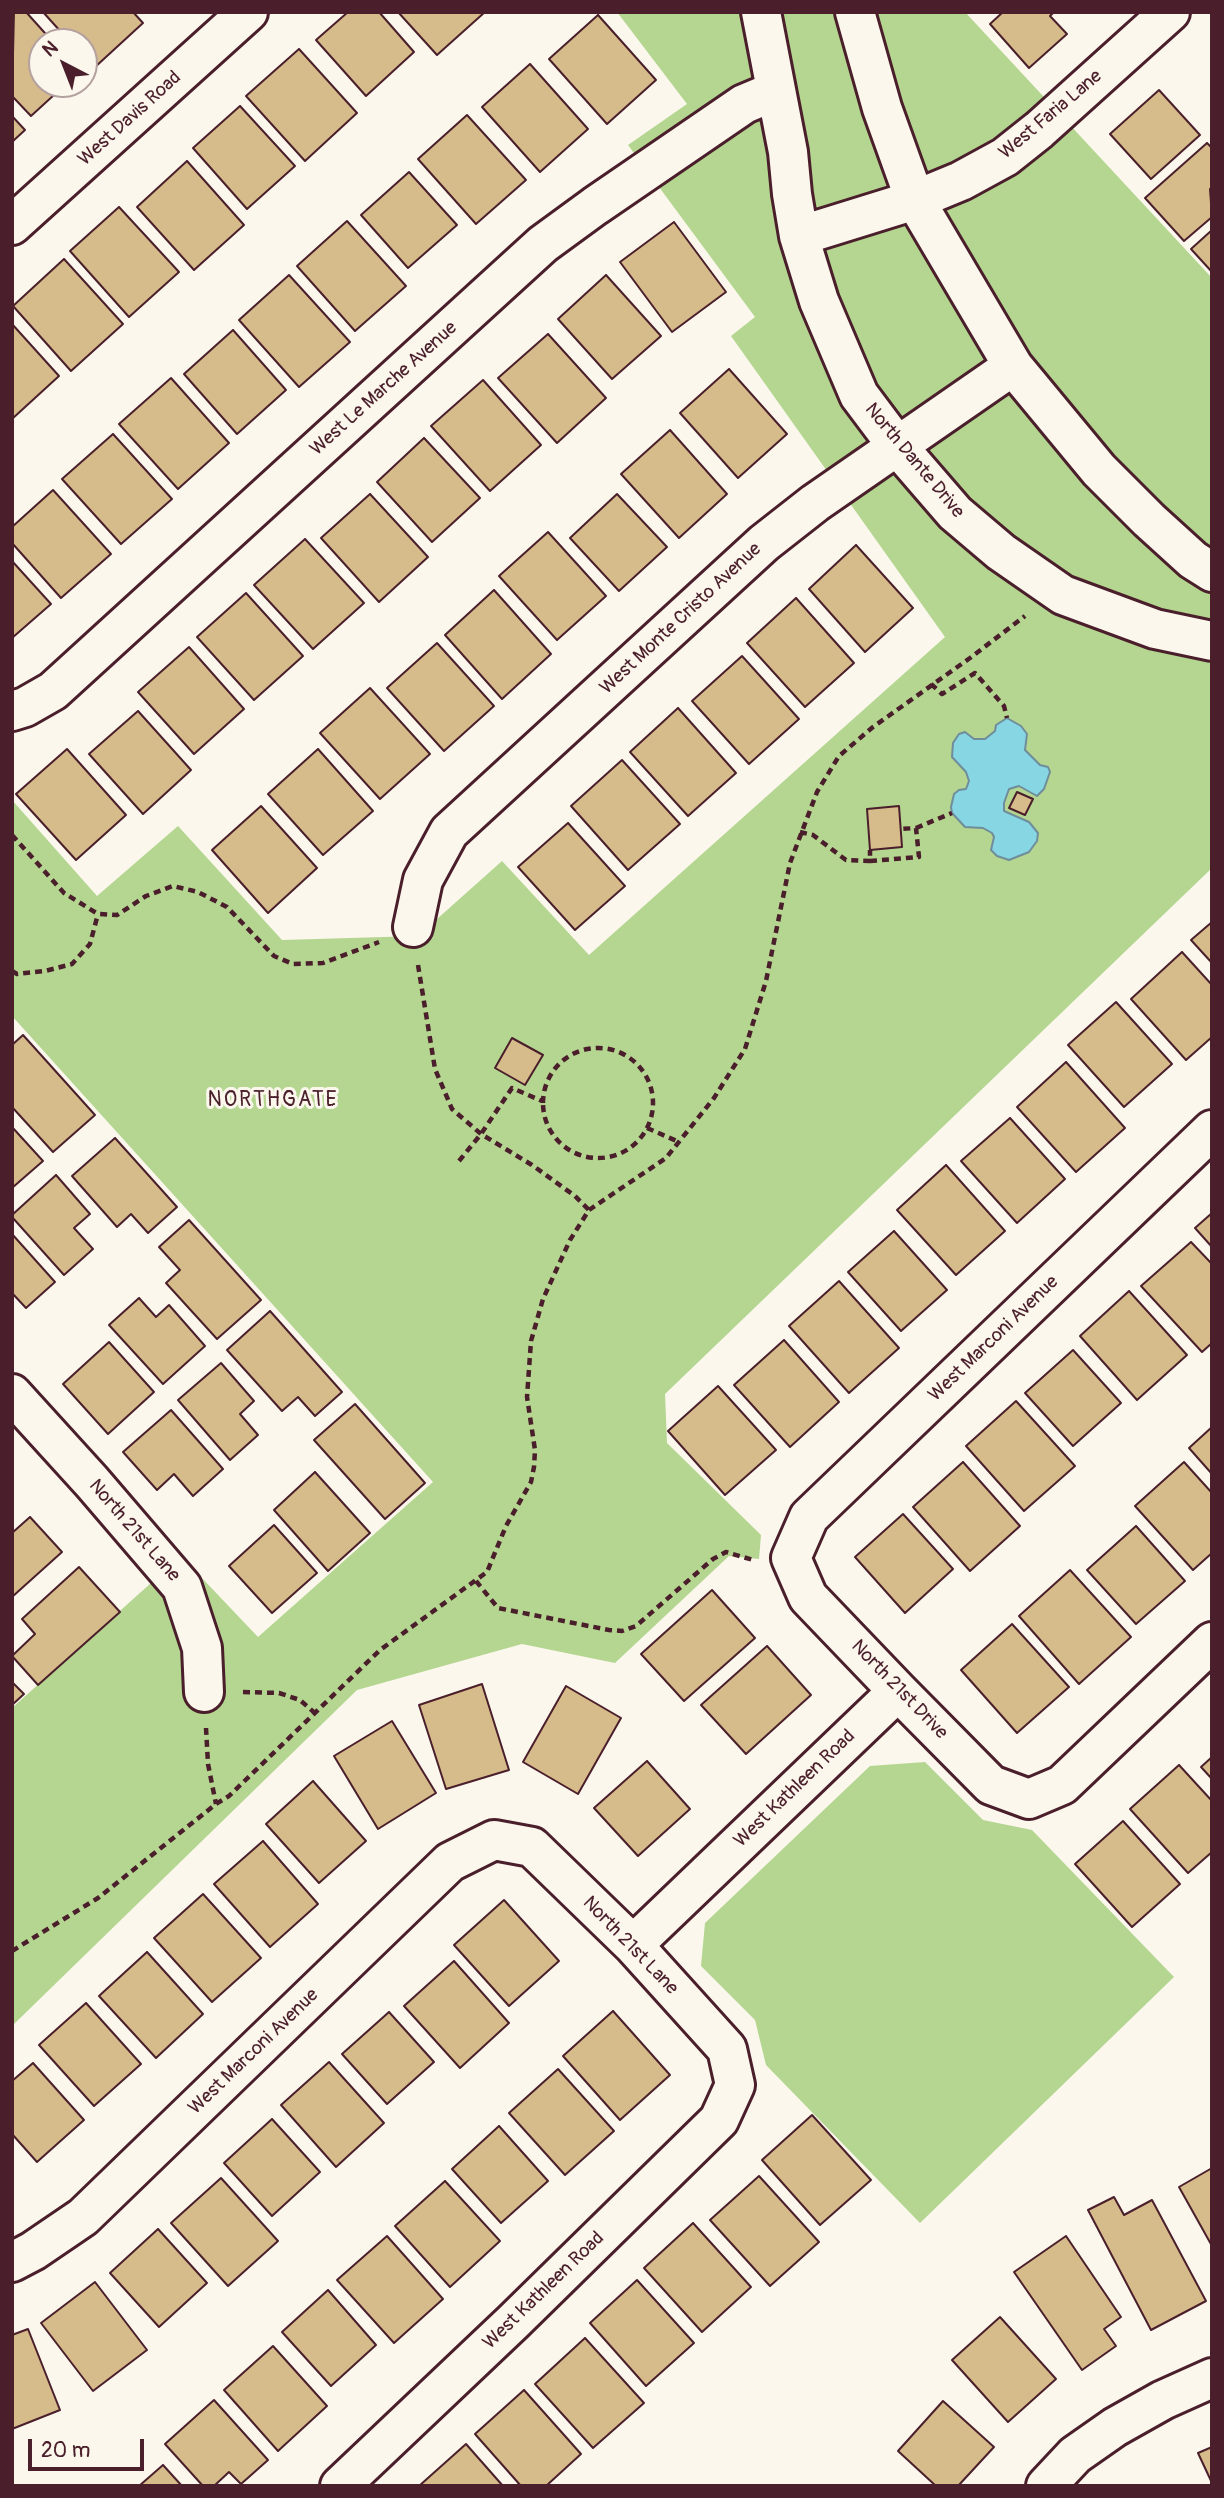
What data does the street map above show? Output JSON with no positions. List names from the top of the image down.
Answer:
{
  "streets": {
    "street": [
      "West Faria Lane",
      "West Davis Road",
      "West Le Marche Avenue",
      "North Dante Drive",
      "West Monte Cristo Avenue",
      "West Marconi Avenue",
      "North 21st Lane",
      "North 21st Drive",
      "West Kathleen Road"
    ]
  },
  "crossings": [
    ["West Faria Lane", "North Dante Drive"],
    ["West Le Marche Avenue", "North Dante Drive"],
    ["North Dante Drive", "West Monte Cristo Avenue"],
    ["West Marconi Avenue", "North 21st Lane"],
    ["West Marconi Avenue", "North 21st Drive"],
    ["North 21st Lane", "West Kathleen Road"],
    ["North 21st Drive", "West Kathleen Road"]
  ],
  "districts": ["NORTHGATE"],
  "scale_bar": "20 m",
  "north": "top left"
}
